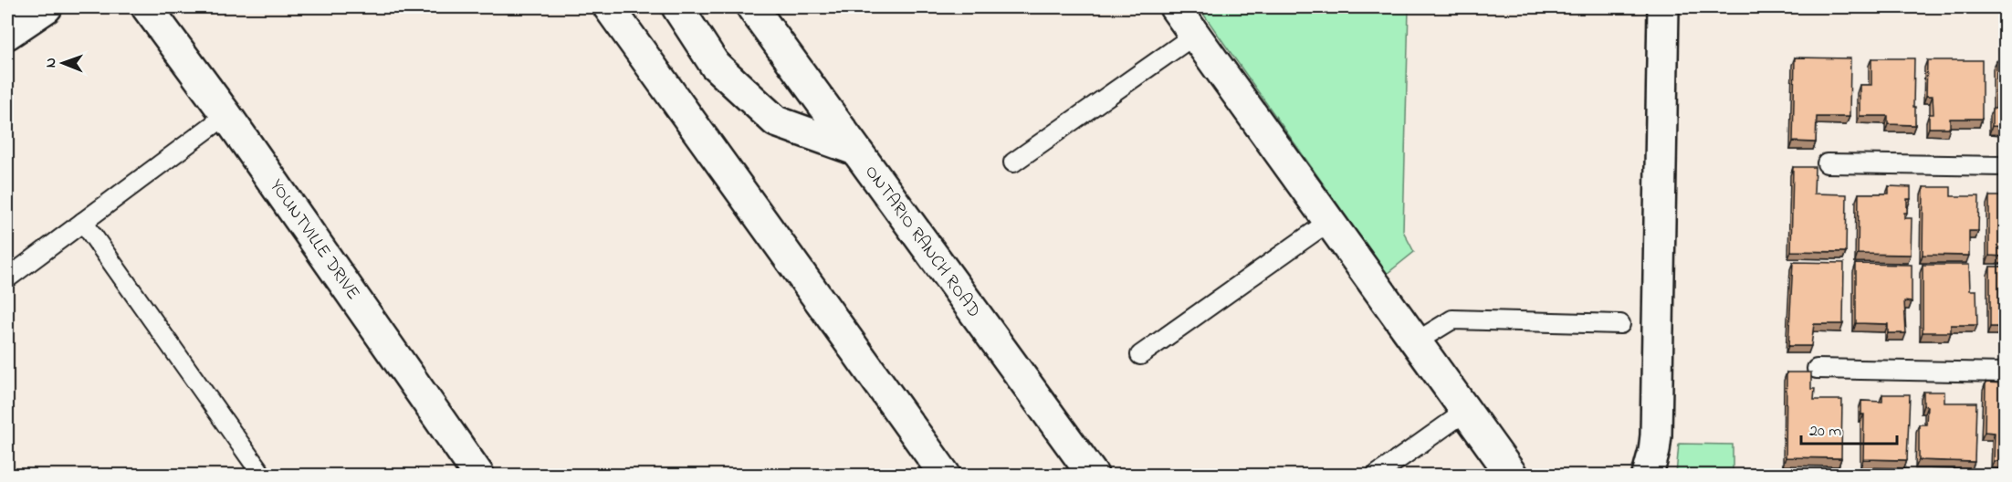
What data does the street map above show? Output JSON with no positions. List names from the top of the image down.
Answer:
{
  "streets": {
    "street": ["YOUNTVILLE DRIVE", "ONTARIO RANCH ROAD"]
  },
  "scale_bar": "20 m",
  "north": "left"
}
